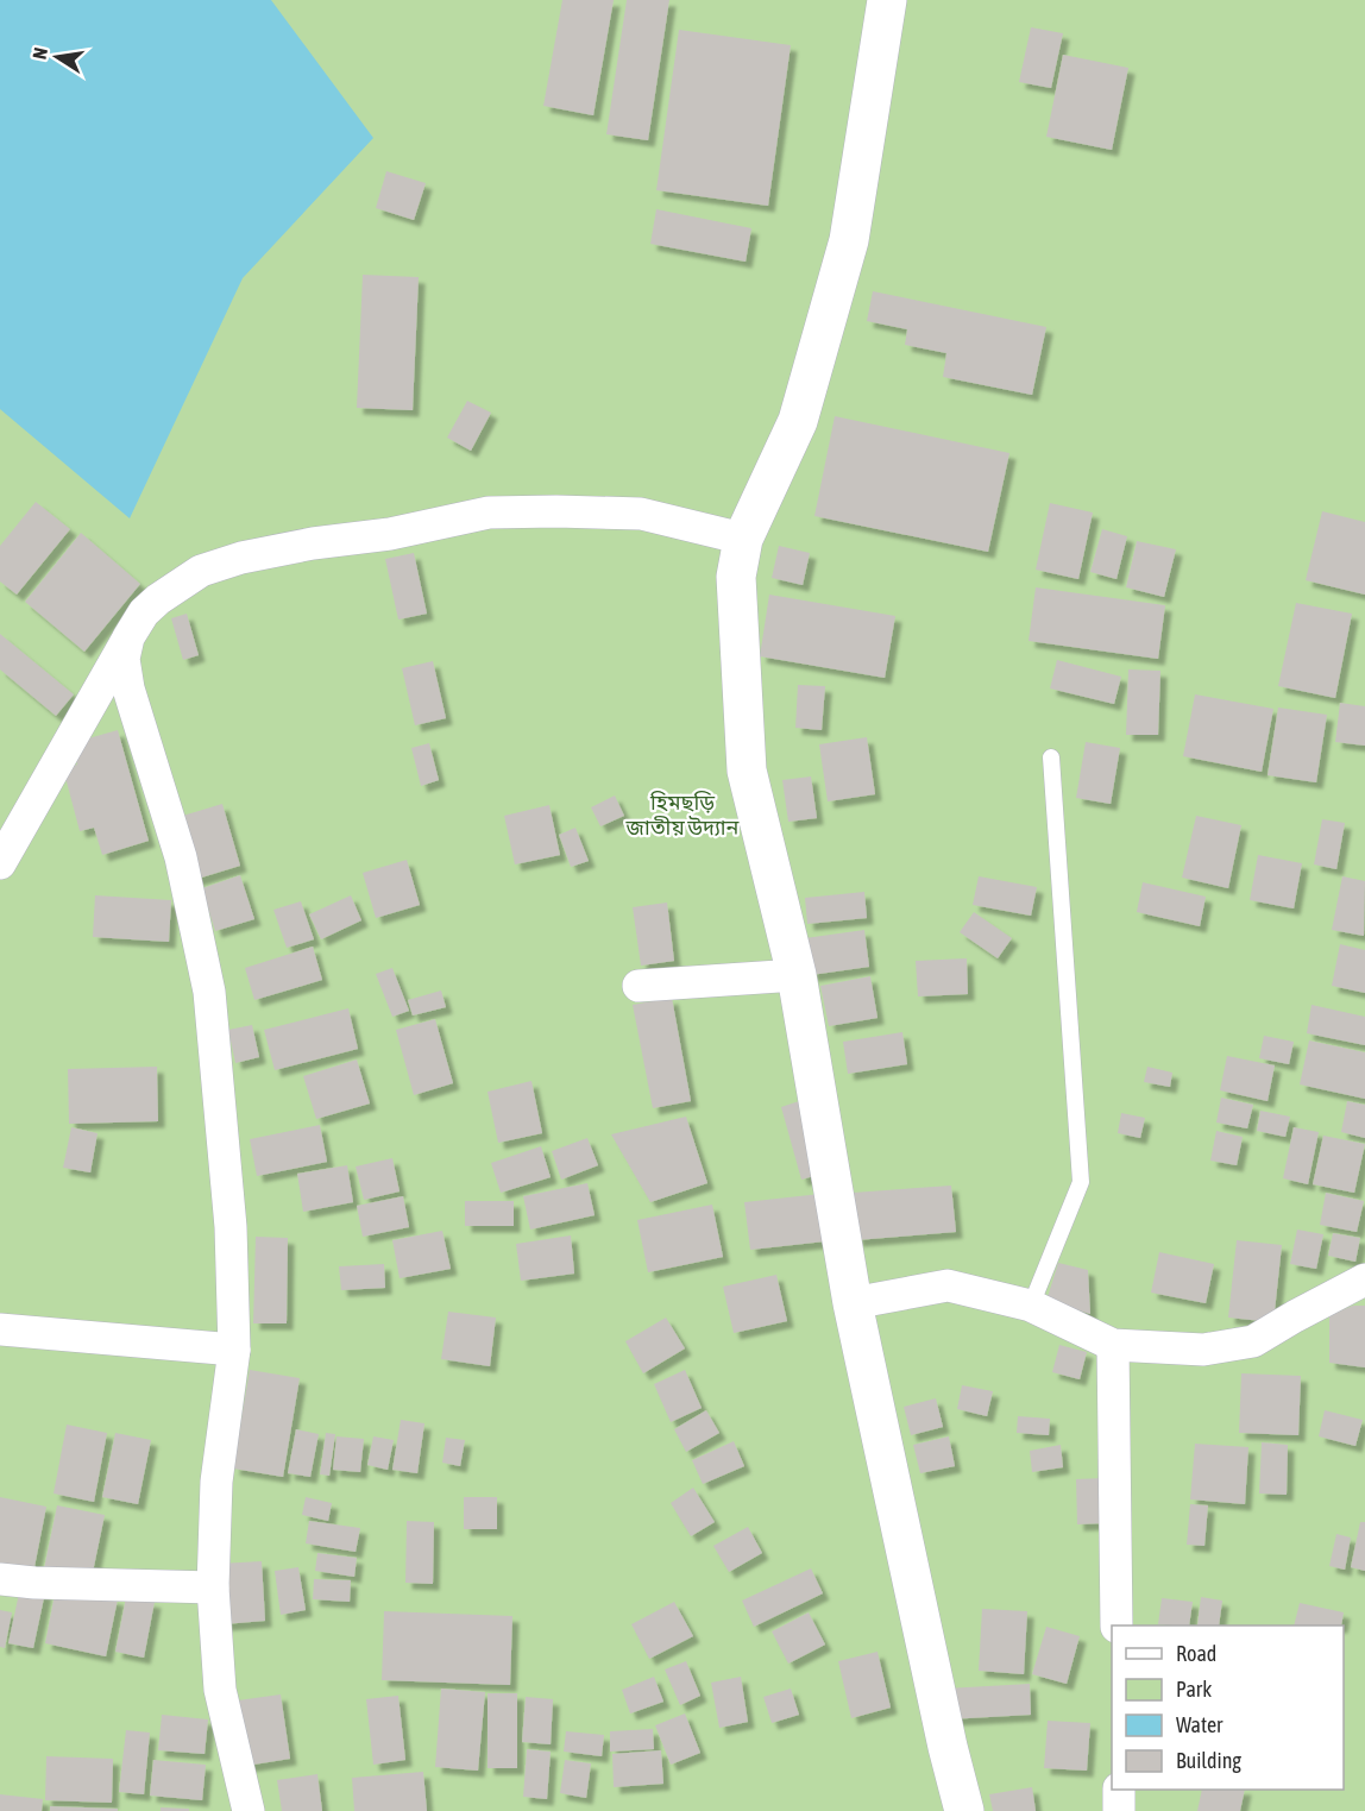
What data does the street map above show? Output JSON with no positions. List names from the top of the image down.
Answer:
{
  "parks": ["হিমছড়ি জাতীয় উদ্যান"],
  "legend": [
    "Road",
    "Park",
    "Water",
    "Building"
  ],
  "north": "left"
}
